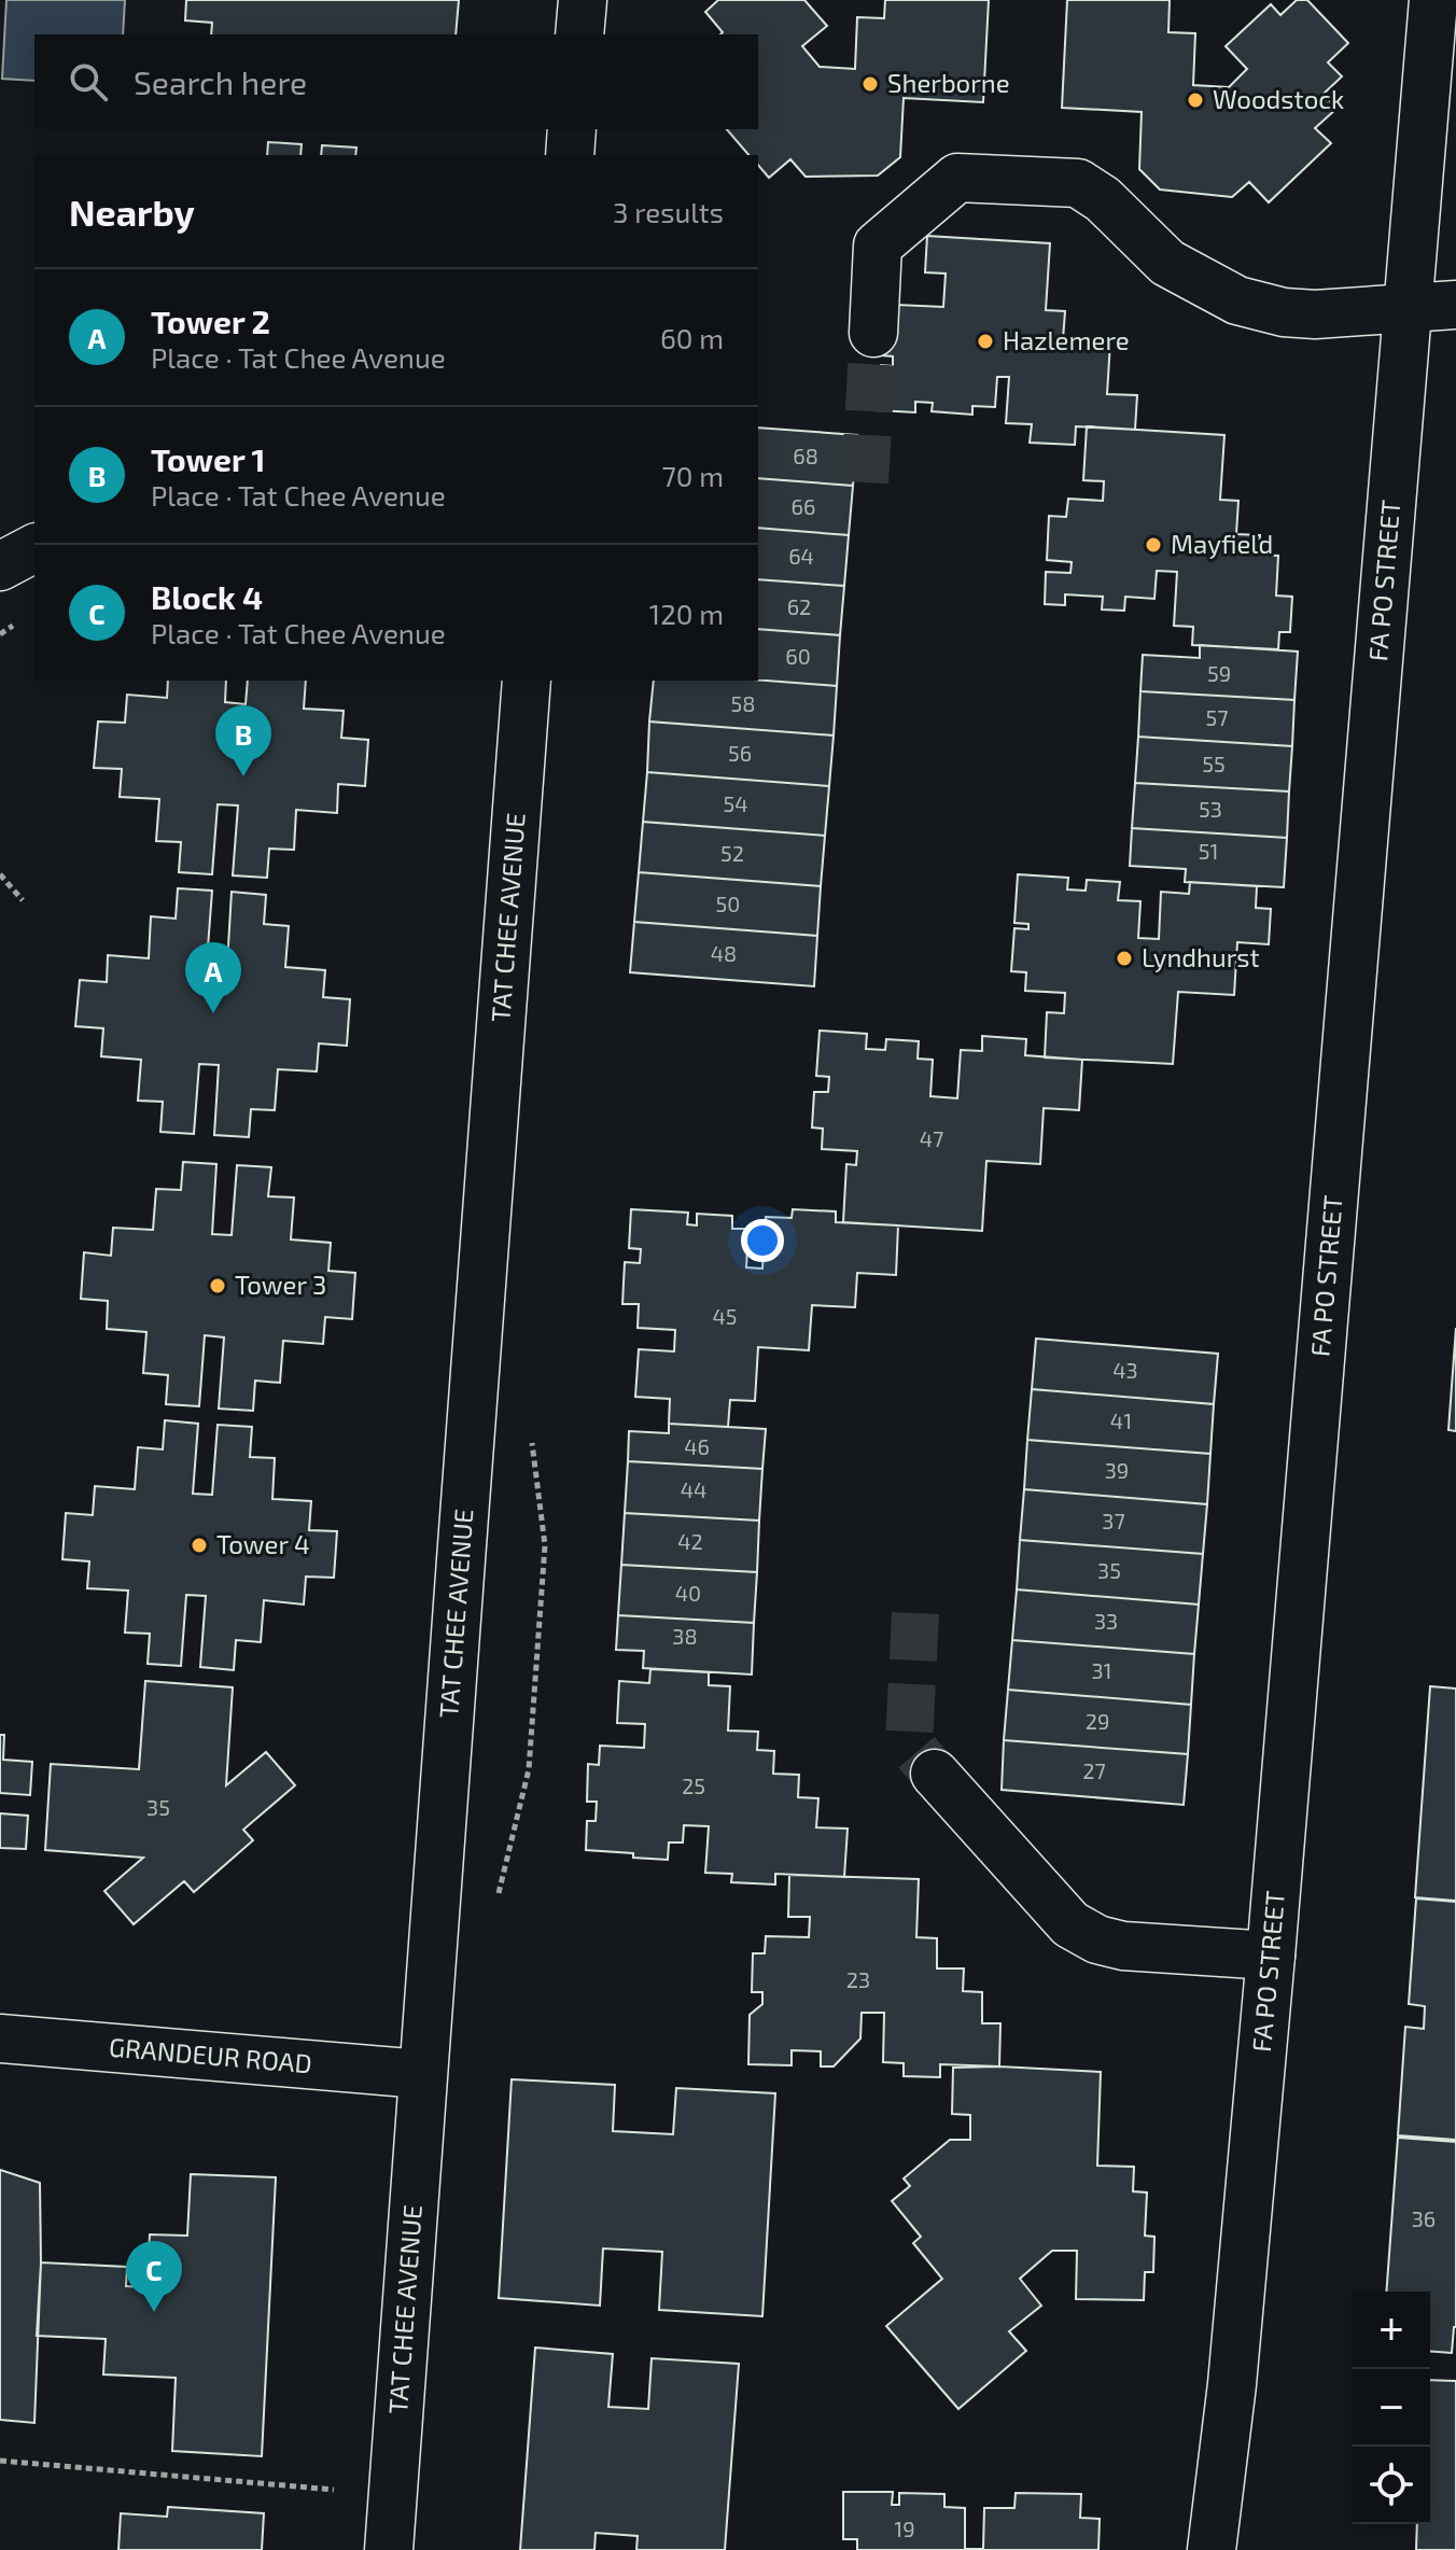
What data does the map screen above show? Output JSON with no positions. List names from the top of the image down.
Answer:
{
  "streets": {
    "street": ["FA PO STREET", "TAT CHEE AVENUE", "GRANDEUR ROAD"]
  },
  "crossings": [
    ["TAT CHEE AVENUE", "GRANDEUR ROAD"]
  ],
  "places": [
    "Sherborne",
    "Woodstock",
    "Hazlemere",
    "Mayfield",
    "Lyndhurst",
    "Tower 3",
    "Tower 4"
  ],
  "house_numbers": [
    "68",
    "66",
    "64",
    "62",
    "60",
    "59",
    "58",
    "57",
    "56",
    "55",
    "54",
    "53",
    "51",
    "52",
    "50",
    "48",
    "47",
    "45",
    "43",
    "41",
    "46",
    "39",
    "44",
    "37",
    "42",
    "35",
    "40",
    "33",
    "38",
    "31",
    "29",
    "27",
    "25",
    "35",
    "23",
    "36",
    "19"
  ],
  "page": {
    "search": "Search here",
    "heading": ["Nearby", "3 results"],
    "list": [
      {
        "mark": "A",
        "name": "Tower 2",
        "note": "Place · Tat Chee Avenue",
        "value": "60 m"
      },
      {
        "mark": "B",
        "name": "Tower 1",
        "note": "Place · Tat Chee Avenue",
        "value": "70 m"
      },
      {
        "mark": "C",
        "name": "Block 4",
        "note": "Place · Tat Chee Avenue",
        "value": "120 m"
      }
    ],
    "pins": ["B", "A", "C"],
    "map_buttons": ["+", "−"]
  }
}
